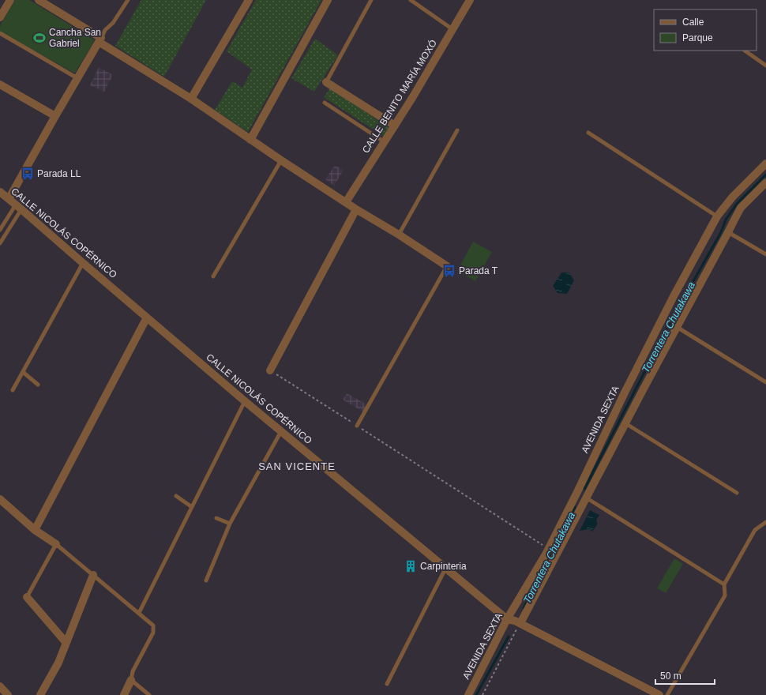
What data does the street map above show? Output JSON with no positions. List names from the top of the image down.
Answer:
{
  "streets": {
    "street": ["CALLE BENITO MARÍA MOXÓ", "CALLE NICOLÁS COPÉRNICO", "AVENIDA SEXTA"]
  },
  "crossings": [
    ["CALLE NICOLÁS COPÉRNICO", "AVENIDA SEXTA"]
  ],
  "districts": ["SAN VICENTE"],
  "water": ["Torrentera Chutakawa"],
  "places": {
    "sports": ["Cancha San Gabriel"],
    "bus stop": ["Parada LL", "Parada T"],
    "building": ["Carpinteria"]
  },
  "legend": ["Calle", "Parque"],
  "scale_bar": "50 m"
}
